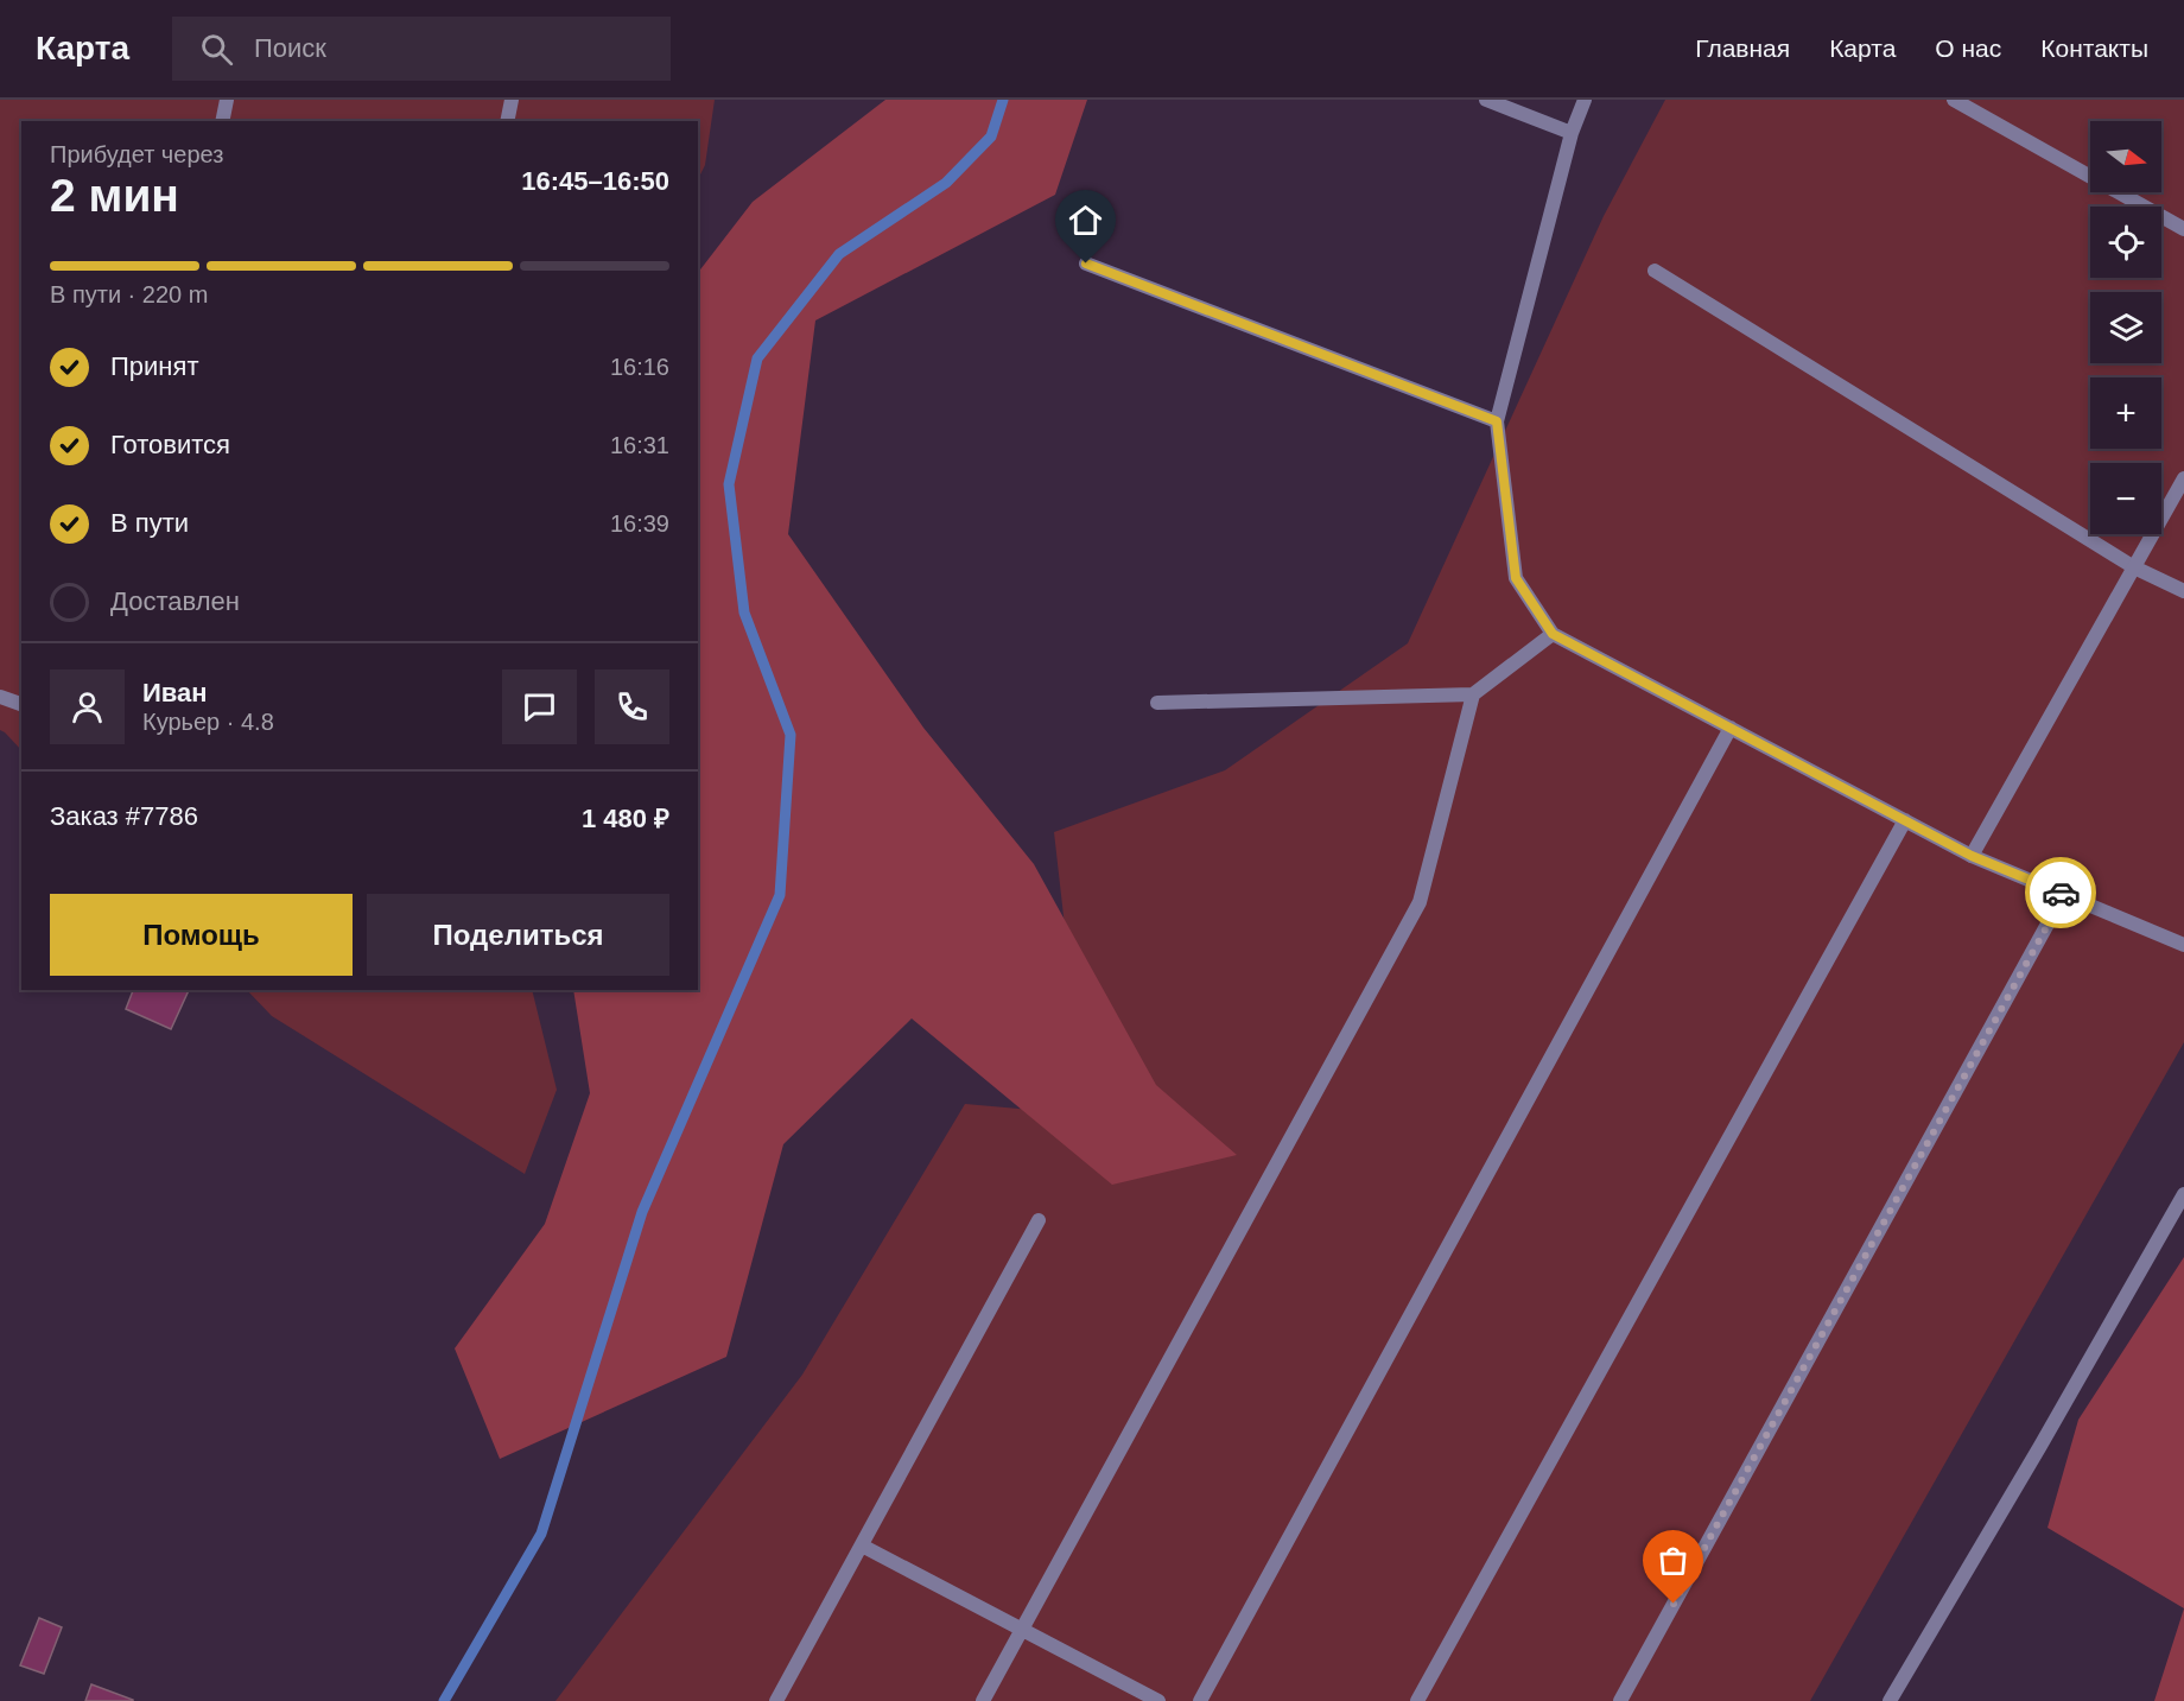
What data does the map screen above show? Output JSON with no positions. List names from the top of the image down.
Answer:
{
  "north": "right",
  "page": {
    "header": "Карта",
    "search": "Поиск",
    "nav": [
      "Главная",
      "Карта",
      "О нас",
      "Контакты"
    ],
    "map_buttons": ["+", "−"],
    "heading": ["2 мин", "Прибудет через", "16:45–16:50"],
    "panel": [
      "Иван",
      "Курьер · 4.8",
      "Заказ #7786",
      "1 480 ₽"
    ],
    "bar": "В пути · 220 m",
    "list": [
      ["Принят", "16:16"],
      ["Готовится", "16:31"],
      ["В пути", "16:39"],
      "Доставлен"
    ],
    "buttons": ["Помощь", "Поделиться"]
  }
}
